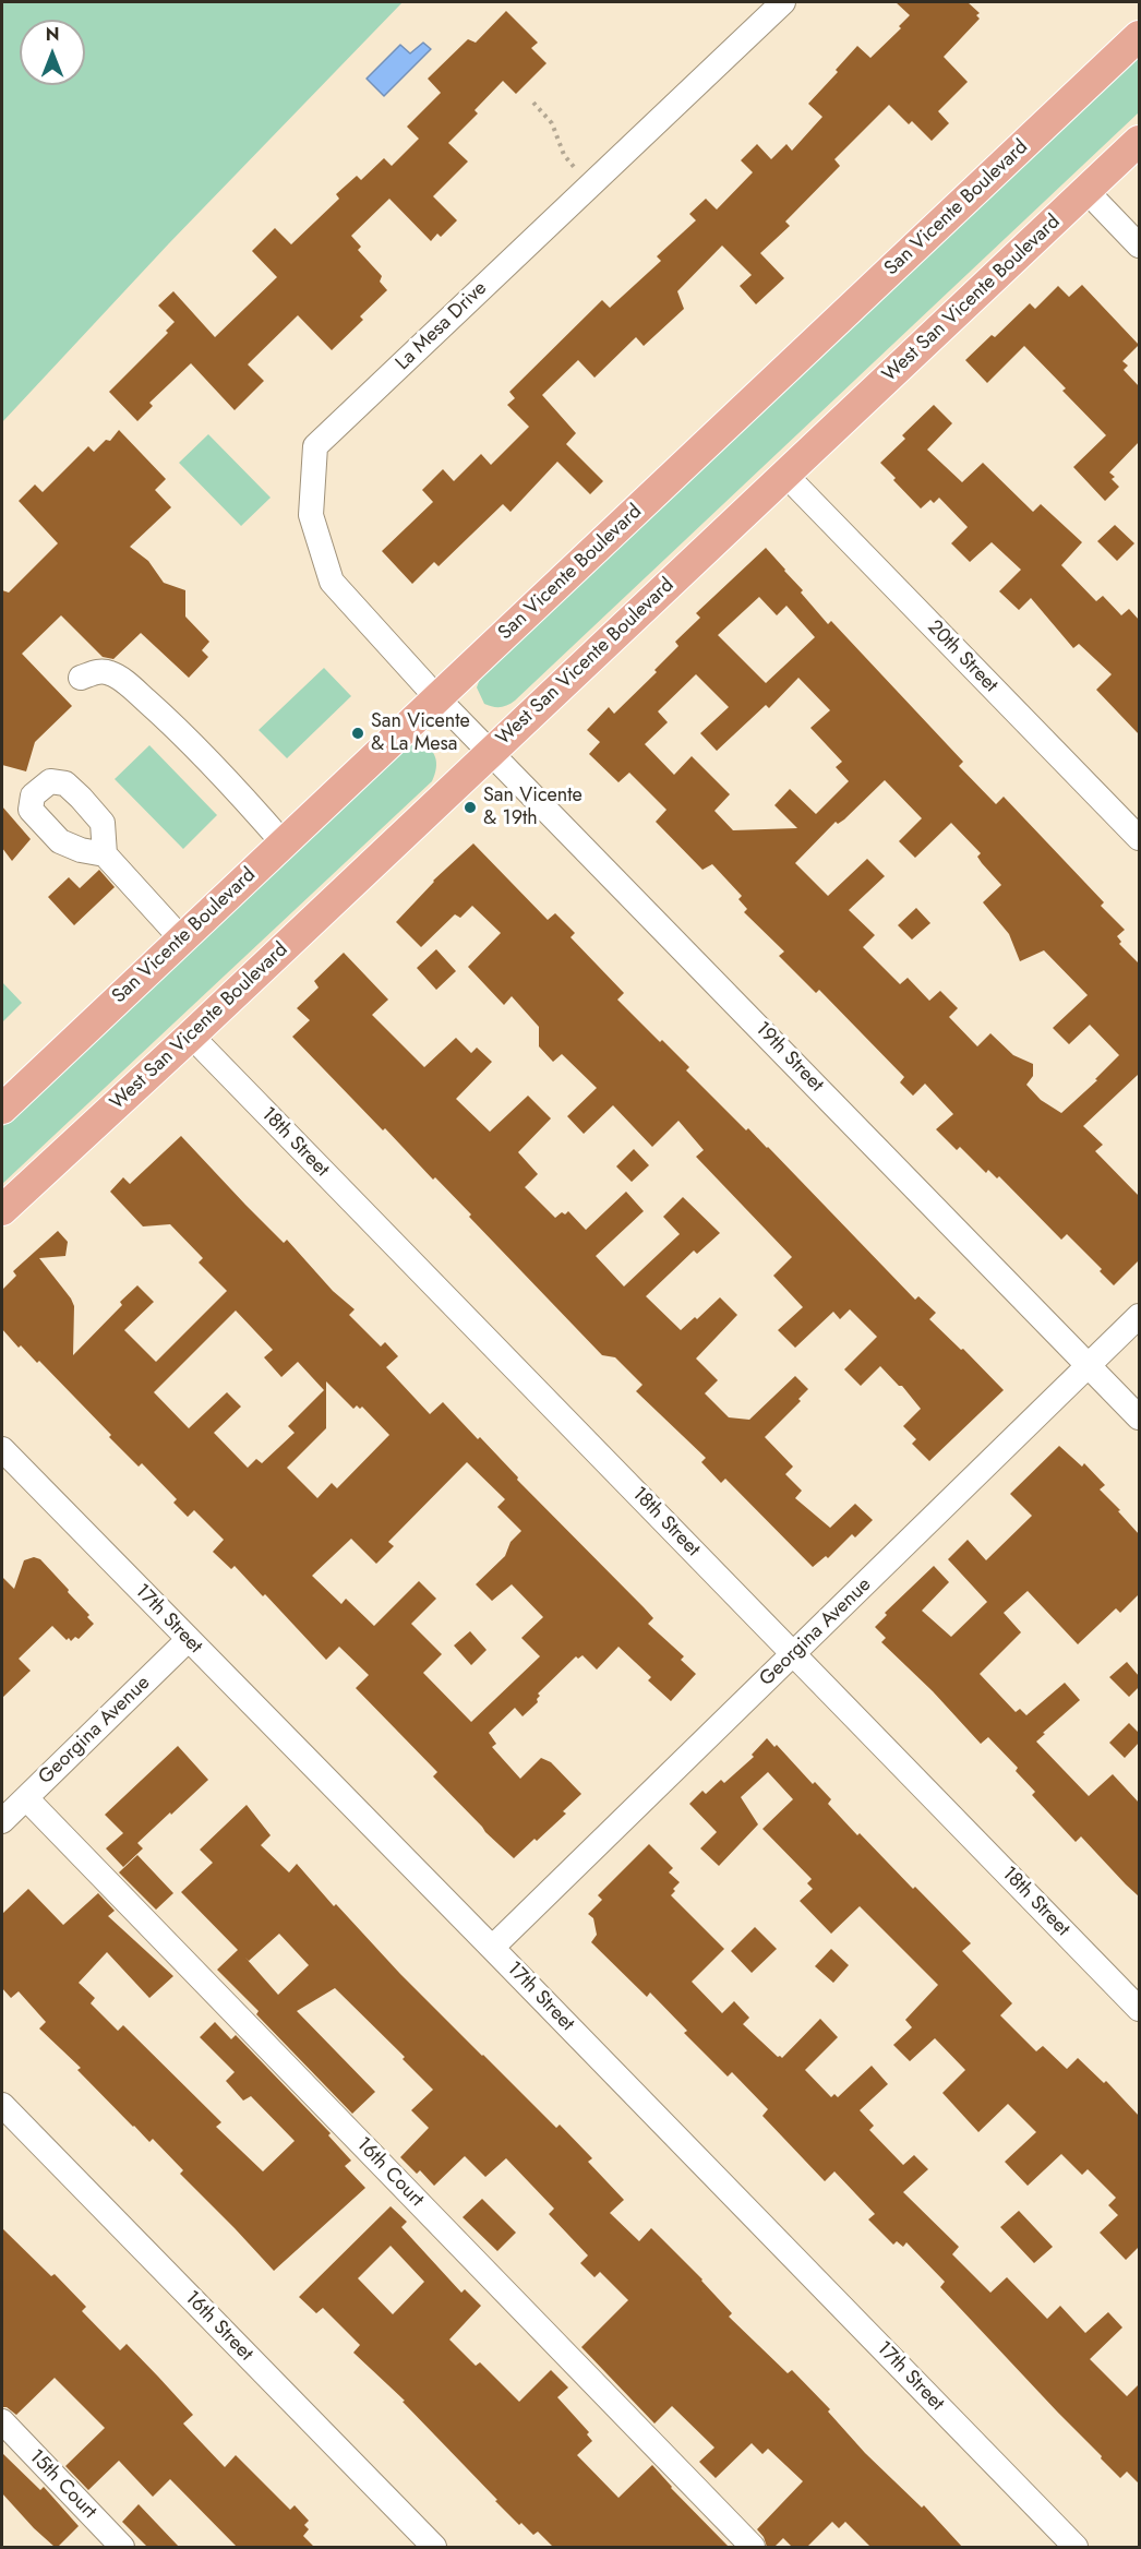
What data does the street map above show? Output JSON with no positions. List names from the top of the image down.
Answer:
{
  "streets": {
    "main road": ["San Vicente Boulevard", "West San Vicente Boulevard"],
    "street": [
      "La Mesa Drive",
      "20th Street",
      "19th Street",
      "18th Street",
      "17th Street",
      "Georgina Avenue",
      "16th Court",
      "16th Street",
      "15th Court"
    ]
  },
  "crossings": [
    ["San Vicente Boulevard", "La Mesa Drive"],
    ["San Vicente Boulevard", "19th Street"],
    ["West San Vicente Boulevard", "20th Street"],
    ["West San Vicente Boulevard", "19th Street"],
    ["West San Vicente Boulevard", "18th Street"],
    ["La Mesa Drive", "19th Street"],
    ["19th Street", "Georgina Avenue"],
    ["18th Street", "Georgina Avenue"],
    ["17th Street", "Georgina Avenue"],
    ["Georgina Avenue", "16th Court"]
  ],
  "places": ["San Vicente & La Mesa", "San Vicente & 19th"],
  "north": "top"
}
